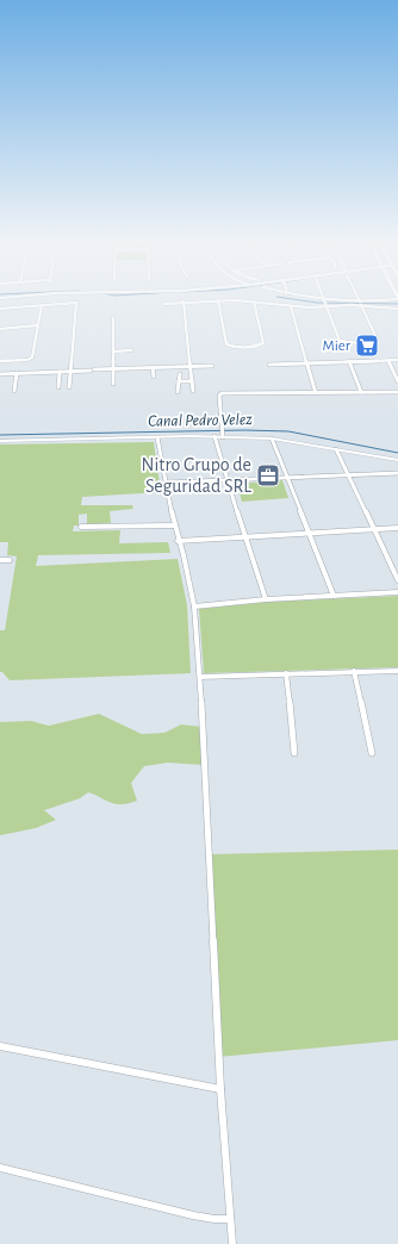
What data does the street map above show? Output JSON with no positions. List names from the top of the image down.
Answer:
{
  "water": ["Canal Pedro Velez"],
  "places": {
    "supermarket": ["Mier"],
    "office": ["Nitro Grupo de Seguridad SRL"]
  }
}
